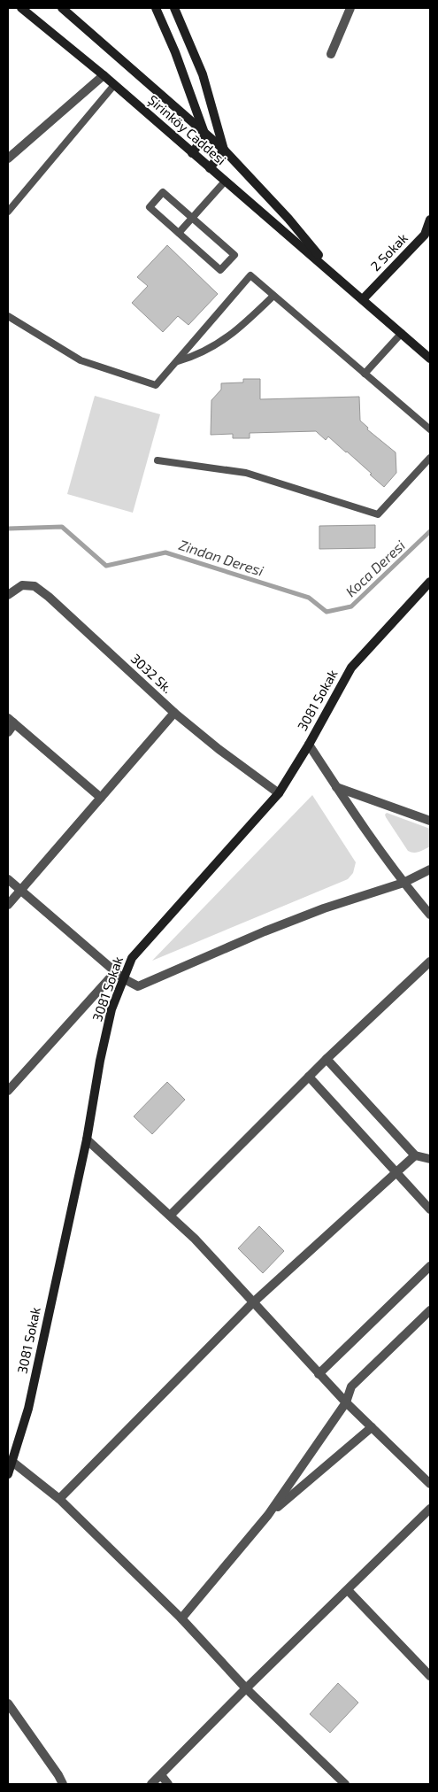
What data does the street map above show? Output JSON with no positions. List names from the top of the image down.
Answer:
{
  "streets": {
    "street": [
      "Şirinköy Caddesi",
      "2 Sokak",
      "3032 Sk.",
      "3081 Sokak"
    ]
  },
  "crossings": [
    ["Şirinköy Caddesi", "2 Sokak"],
    ["3032 Sk.", "3081 Sokak"]
  ],
  "water": ["Zindan Deresi", "Koca Deresi"]
}
